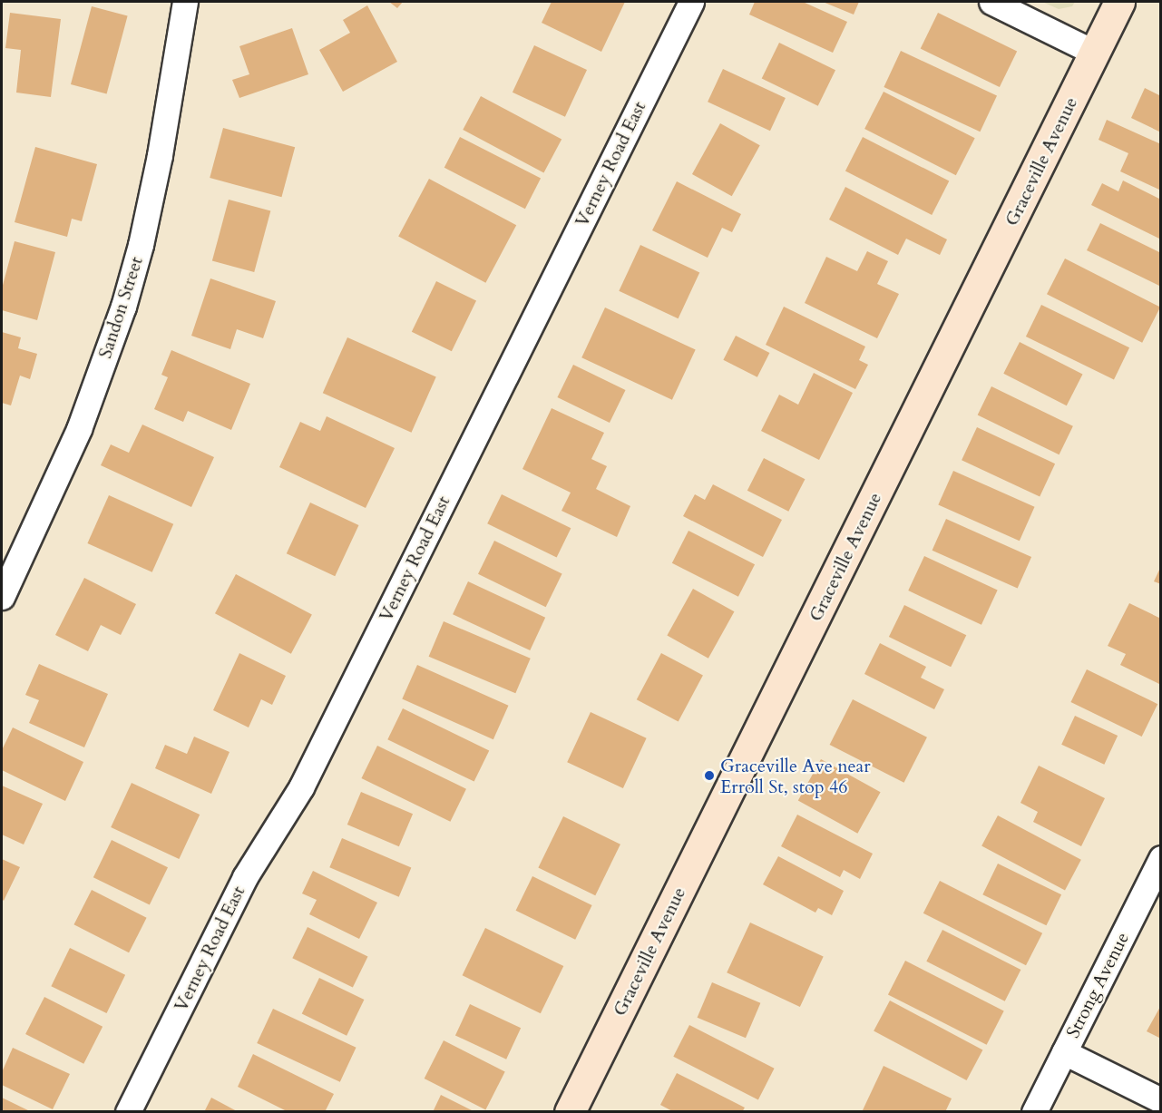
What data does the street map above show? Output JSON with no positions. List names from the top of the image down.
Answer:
{
  "streets": {
    "main road": ["Graceville Avenue"],
    "street": ["Verney Road East", "Sandon Street", "Strong Avenue"]
  },
  "places": ["Graceville Ave near Erroll St, stop 46"]
}
